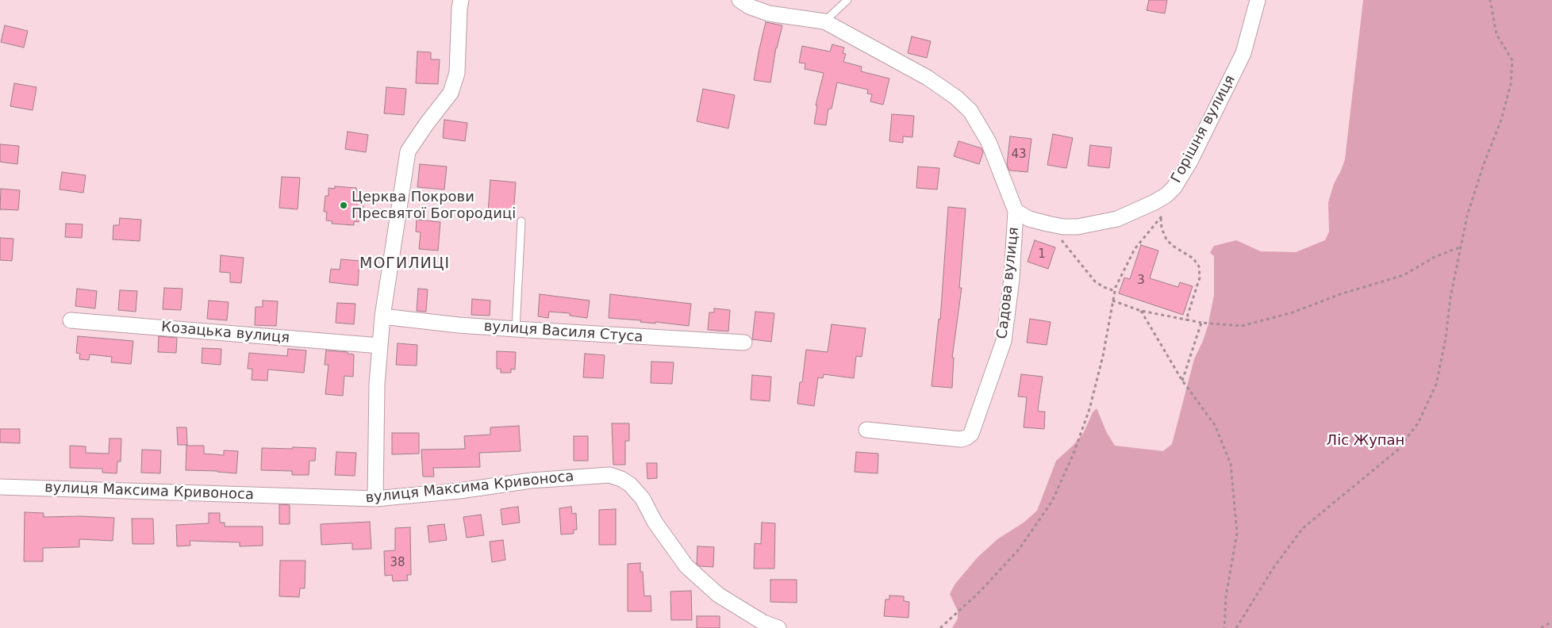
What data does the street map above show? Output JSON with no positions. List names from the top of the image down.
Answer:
{
  "streets": {
    "street": [
      "Горішня вулиця",
      "Садова вулиця",
      "вулиця Василя Стуса",
      "Козацька вулиця",
      "вулиця Максима Кривоноса"
    ]
  },
  "crossings": [
    ["Горішня вулиця", "Садова вулиця"]
  ],
  "districts": ["МОГИЛИЦІ"],
  "parks": ["Ліс Жупан"],
  "places": ["Церква Покрови Пресвятої Богородиці"],
  "house_numbers": [
    "43",
    "1",
    "3",
    "38"
  ]
}
